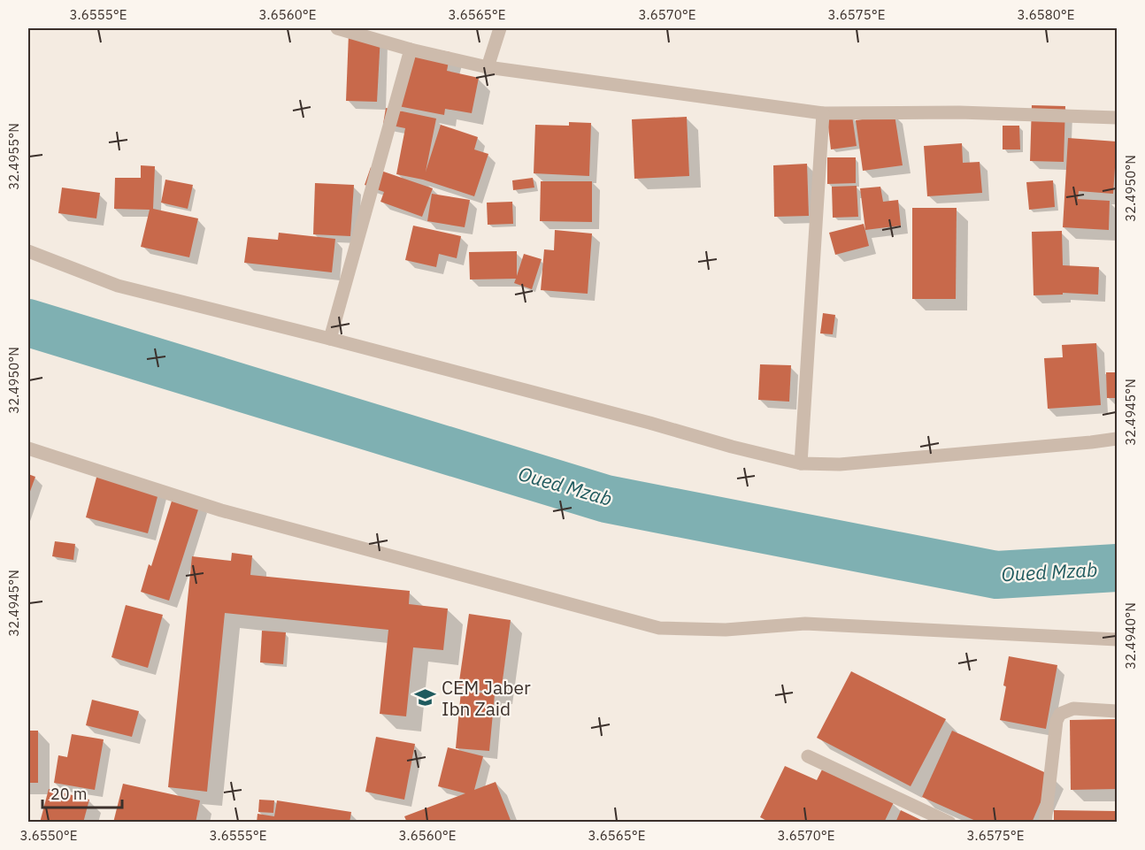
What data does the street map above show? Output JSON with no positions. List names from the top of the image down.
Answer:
{
  "water": ["Oued Mzab"],
  "places": {
    "school or university": ["CEM Jaber Ibn Zaid"]
  },
  "scale_bar": "20 m",
  "coordinates": [
    "3.6555°E",
    "3.6560°E",
    "3.6565°E",
    "3.6570°E",
    "3.6575°E",
    "3.6580°E",
    "32.4955°N",
    "32.4950°N",
    "32.4945°N",
    "32.4940°N",
    "3.6550°E"
  ]
}
